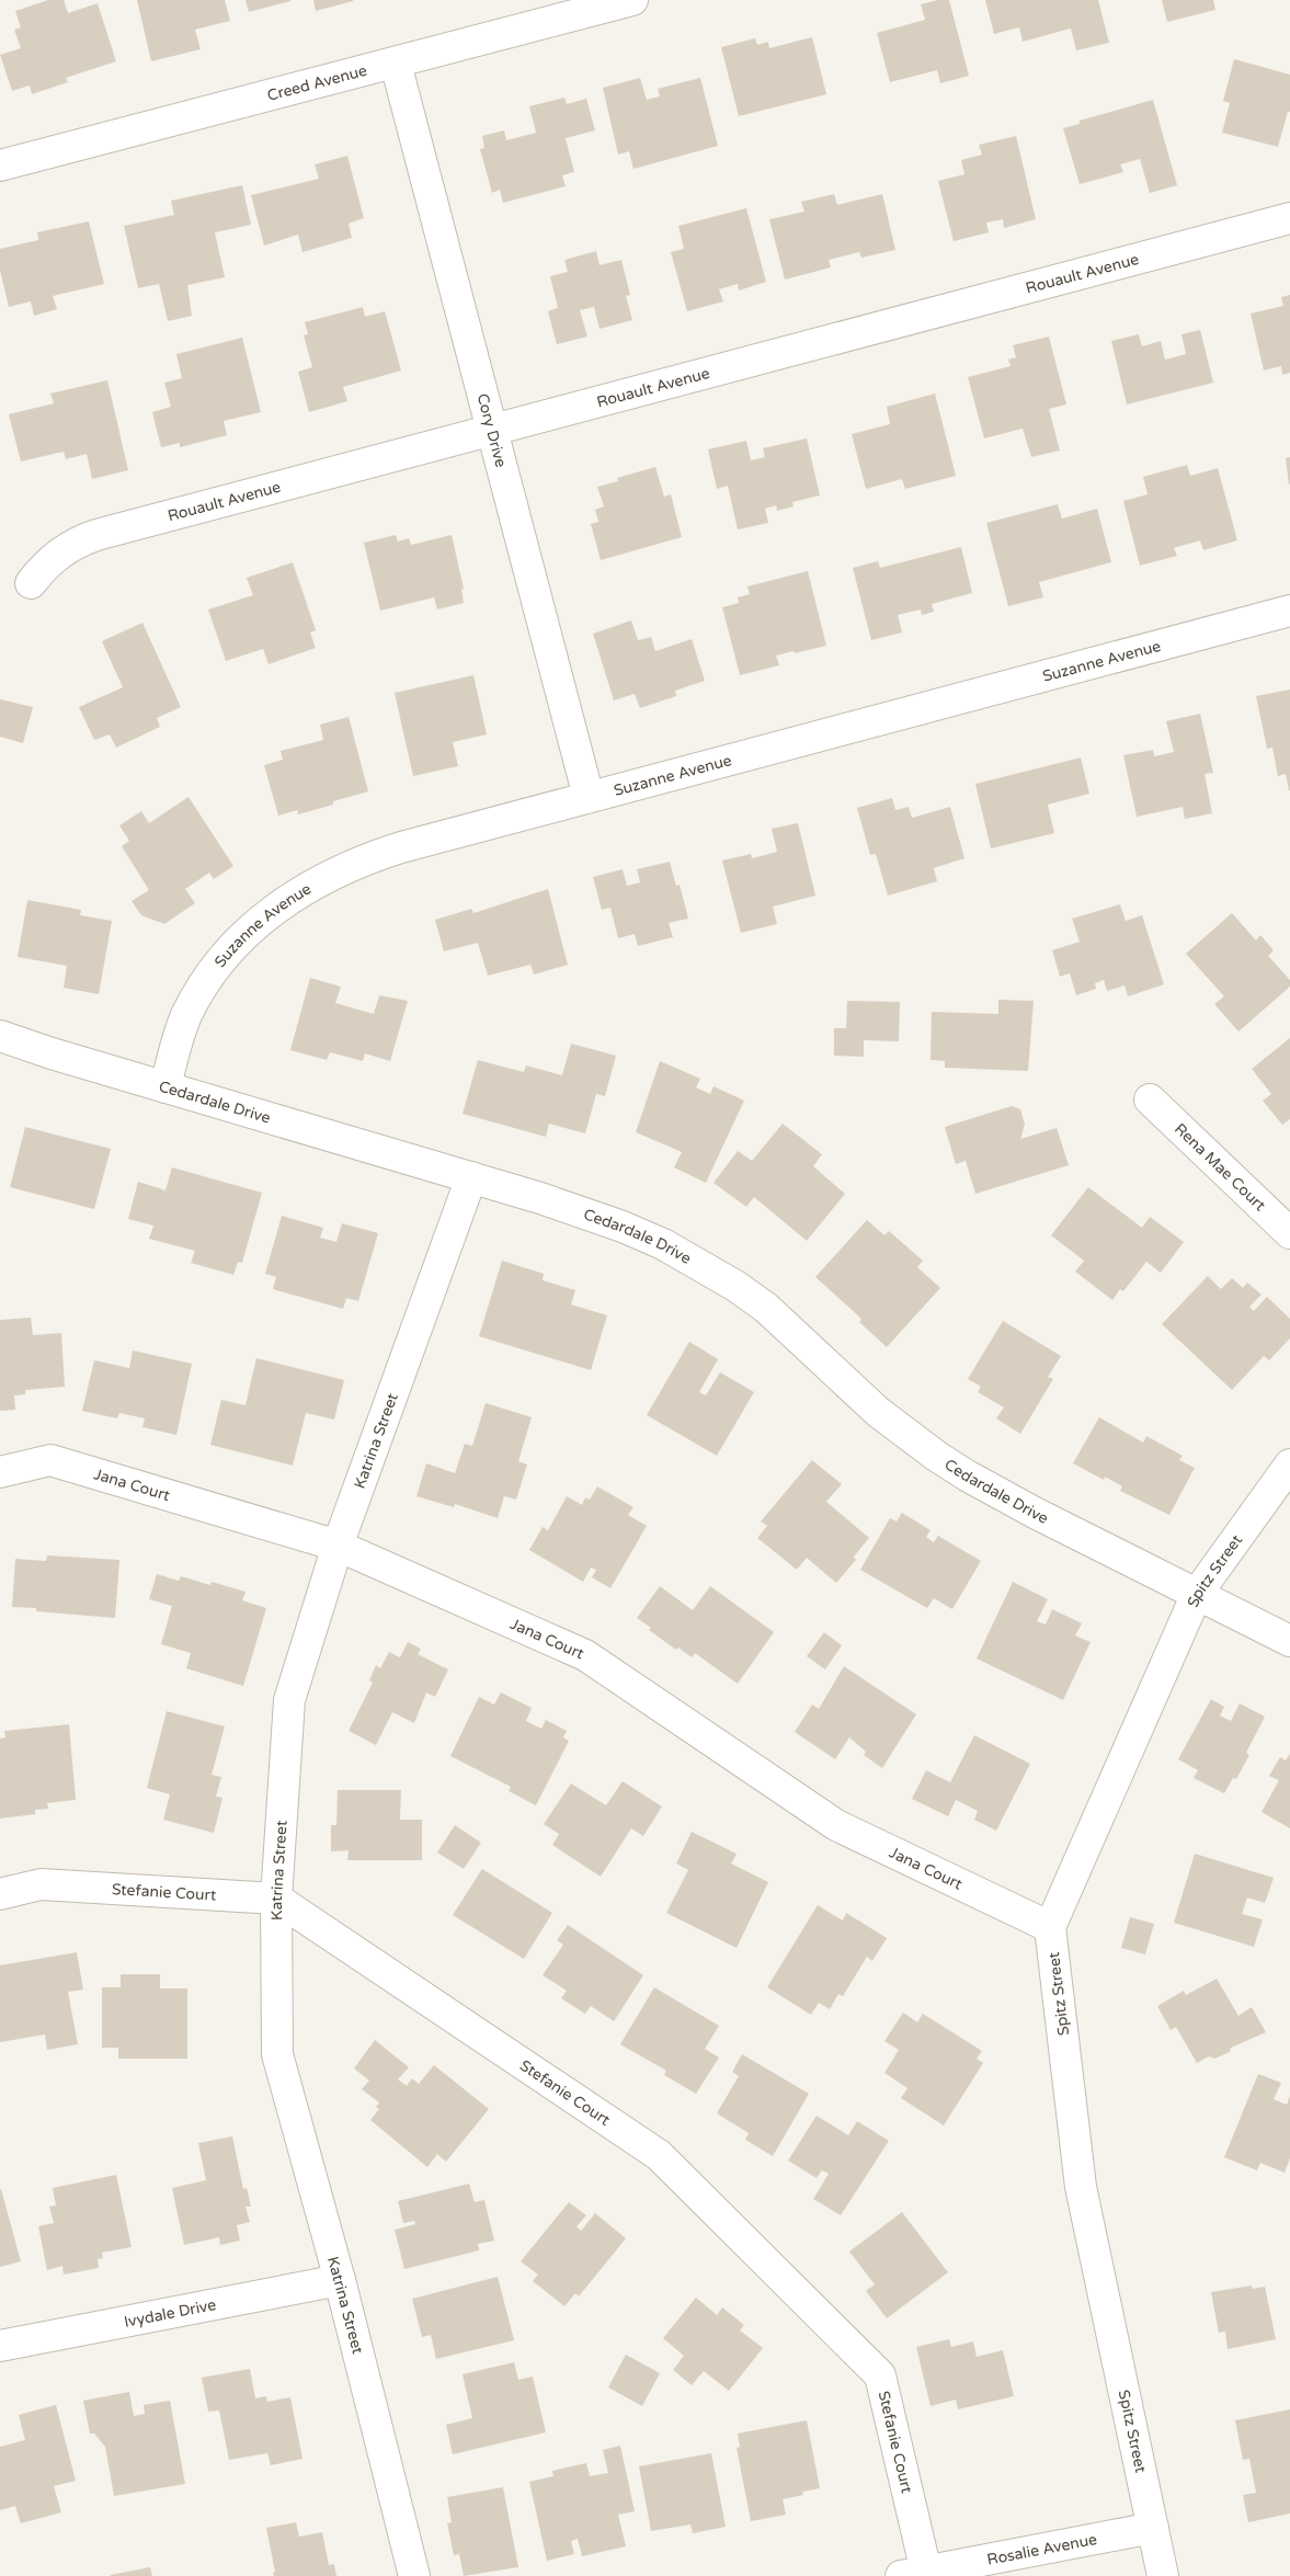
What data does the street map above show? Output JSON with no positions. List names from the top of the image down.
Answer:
{
  "streets": {
    "street": [
      "Creed Avenue",
      "Rouault Avenue",
      "Cory Drive",
      "Suzanne Avenue",
      "Cedardale Drive",
      "Rena Mae Court",
      "Katrina Street",
      "Jana Court",
      "Spitz Street",
      "Stefanie Court",
      "Ivydale Drive",
      "Rosalie Avenue"
    ]
  },
  "crossings": [
    ["Creed Avenue", "Cory Drive"],
    ["Rouault Avenue", "Cory Drive"],
    ["Cory Drive", "Suzanne Avenue"],
    ["Suzanne Avenue", "Cedardale Drive"],
    ["Cedardale Drive", "Katrina Street"],
    ["Cedardale Drive", "Spitz Street"],
    ["Katrina Street", "Jana Court"],
    ["Katrina Street", "Stefanie Court"],
    ["Katrina Street", "Ivydale Drive"],
    ["Jana Court", "Spitz Street"],
    ["Spitz Street", "Rosalie Avenue"],
    ["Stefanie Court", "Rosalie Avenue"]
  ]
}
